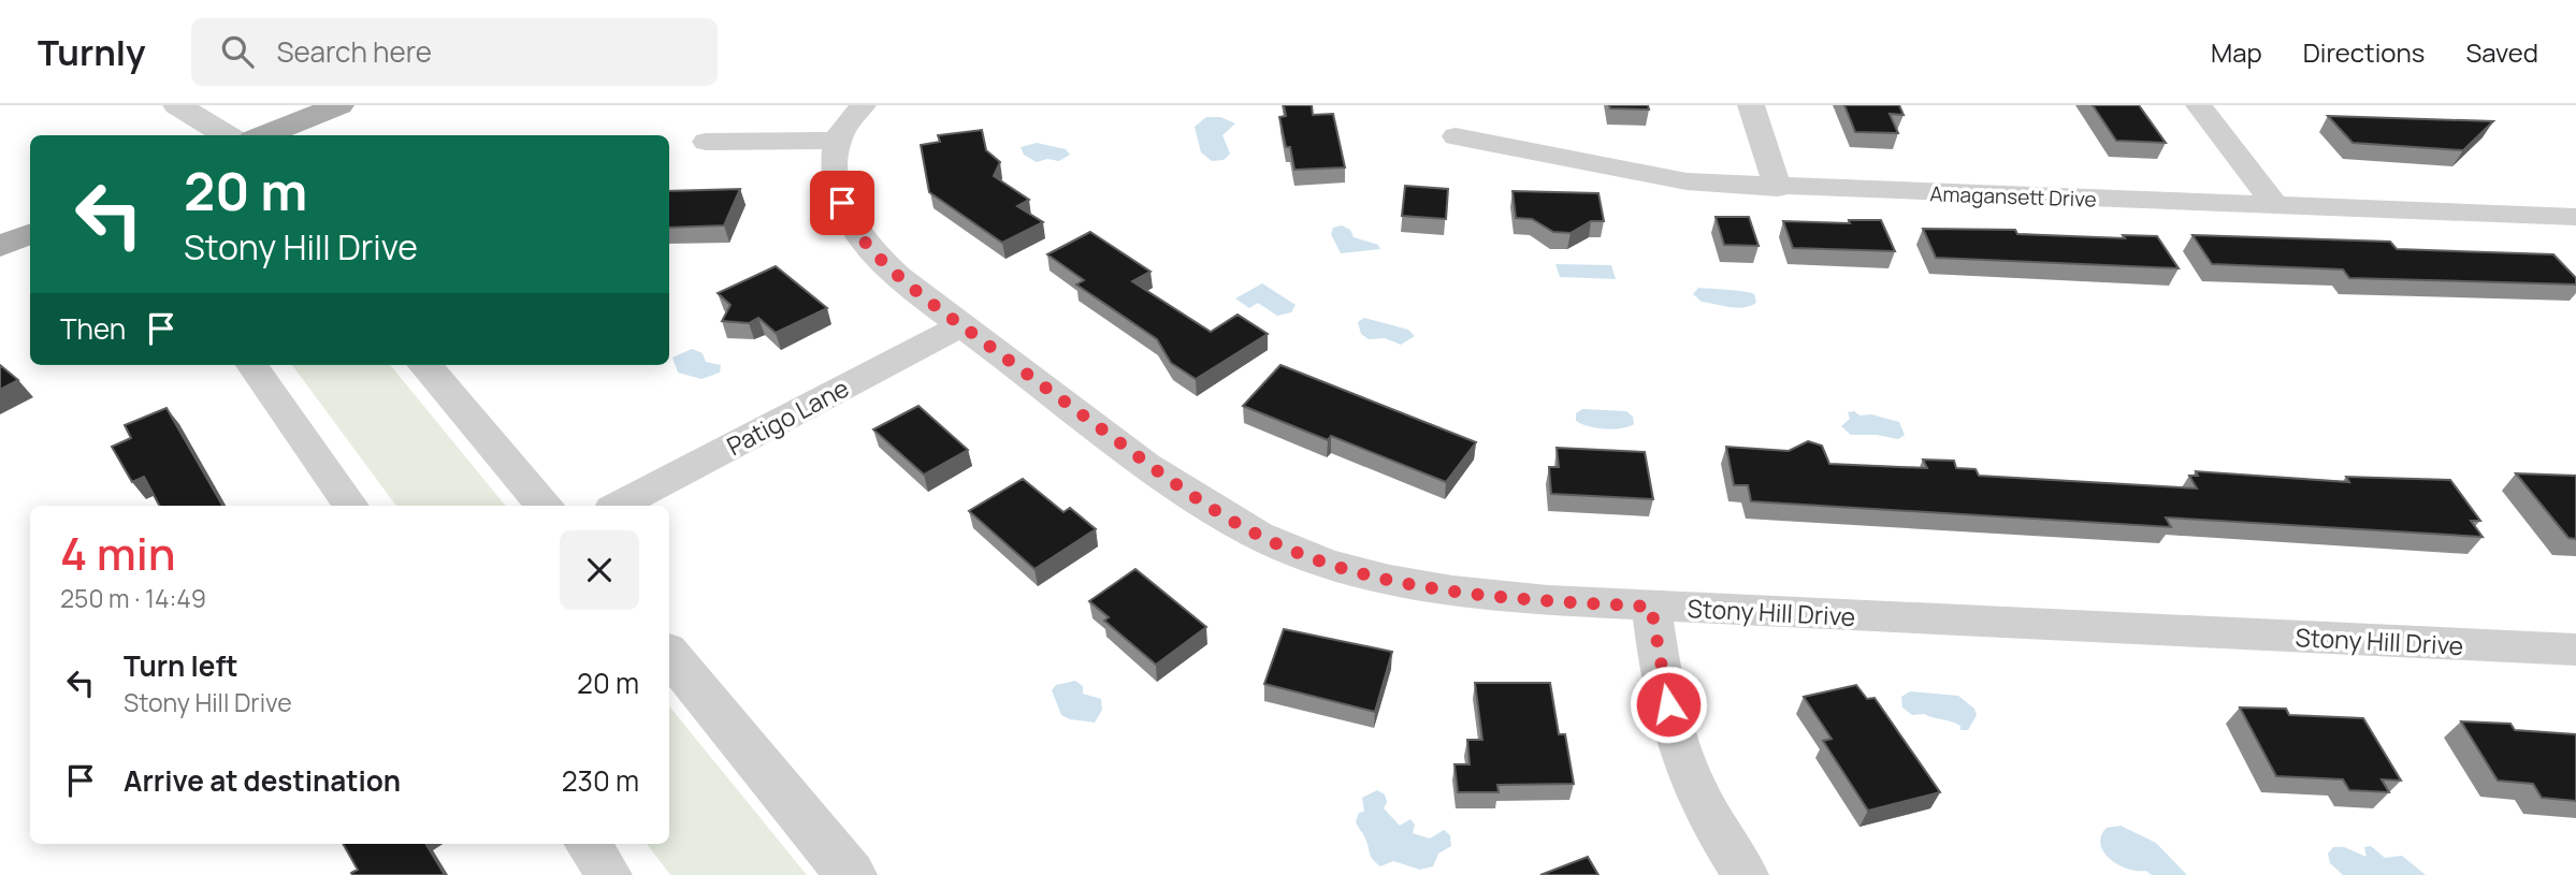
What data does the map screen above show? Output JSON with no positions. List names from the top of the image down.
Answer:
{
  "streets": {
    "street": ["Amagansett Drive", "Patigo Lane", "Stony Hill Drive"]
  },
  "crossings": [
    ["Patigo Lane", "Stony Hill Drive"]
  ],
  "page": {
    "header": "Turnly",
    "search": "Search here",
    "nav": ["Map", "Directions", "Saved"],
    "turn": ["20 m", "Stony Hill Drive"],
    "then": "Then",
    "heading": ["4 min", "250 m · 14:49"],
    "list": [
      {
        "name": "Turn left",
        "note": "Stony Hill Drive",
        "value": "20 m"
      },
      {
        "name": "Arrive at destination",
        "value": "230 m"
      }
    ]
  }
}
